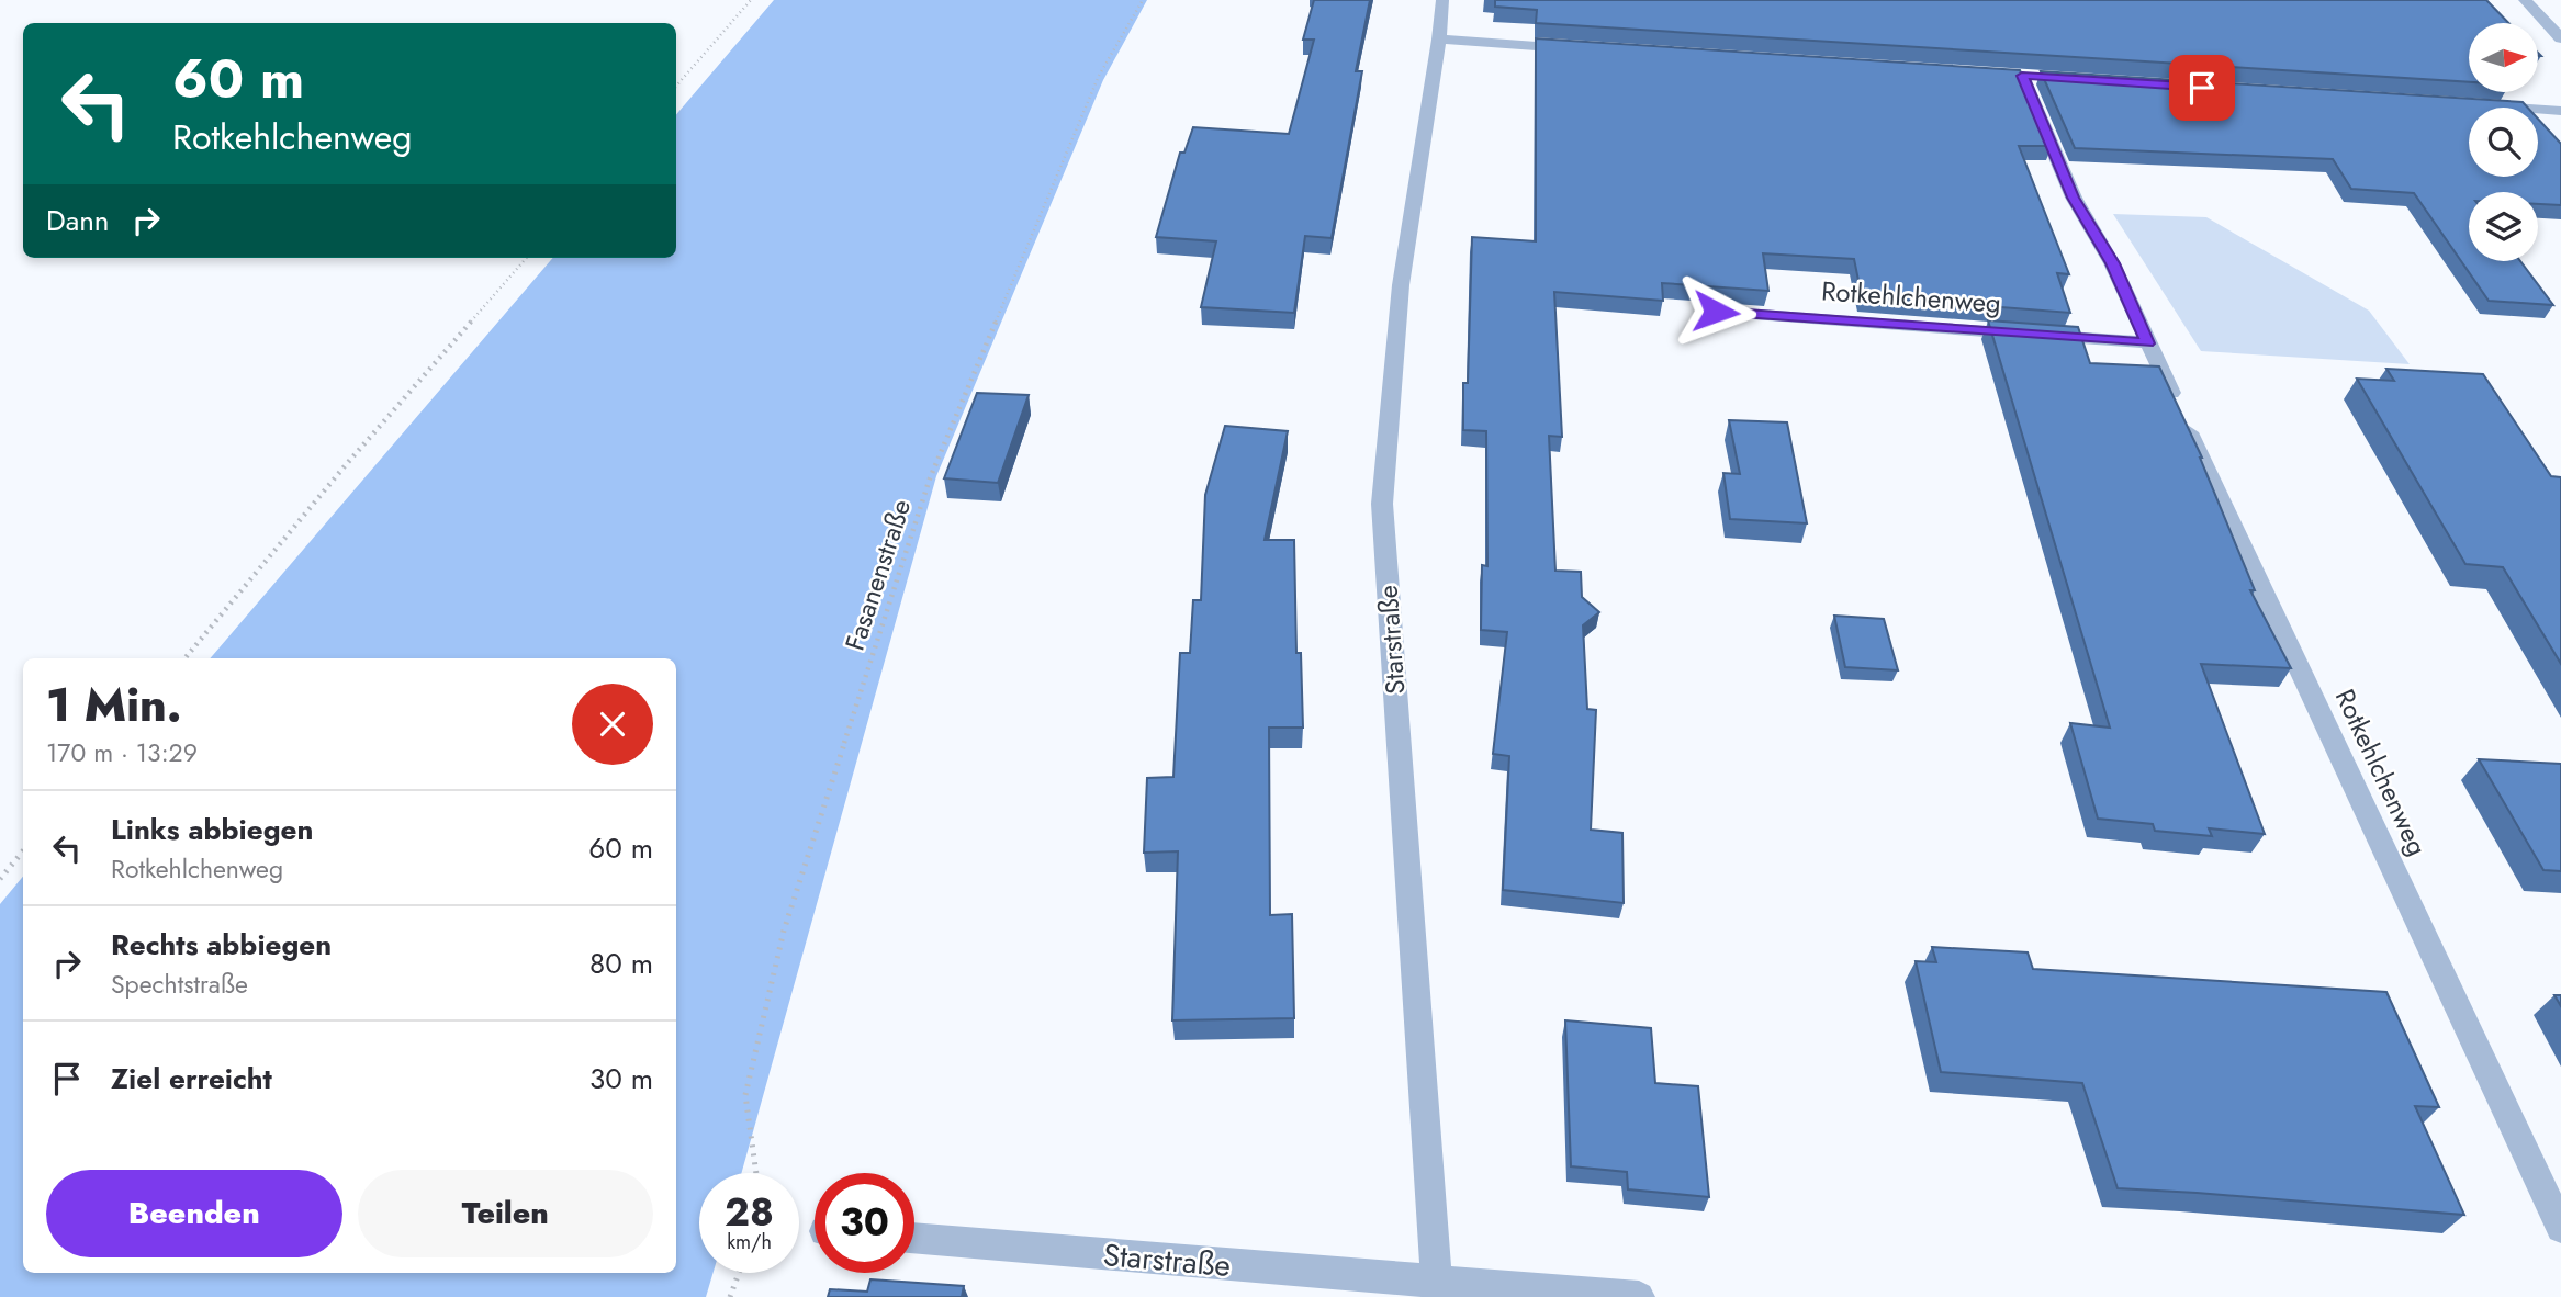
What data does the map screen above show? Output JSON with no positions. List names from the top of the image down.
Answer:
{
  "streets": {
    "street": ["Rotkehlchenweg", "Starstraße"],
    "path": ["Fasanenstraße"]
  },
  "north": "right",
  "page": {
    "turn": ["60 m", "Rotkehlchenweg"],
    "then": "Dann",
    "heading": ["1 Min.", "170 m · 13:29"],
    "list": [
      {
        "name": "Links abbiegen",
        "note": "Rotkehlchenweg",
        "value": "60 m"
      },
      {
        "name": "Rechts abbiegen",
        "note": "Spechtstraße",
        "value": "80 m"
      },
      {
        "name": "Ziel erreicht",
        "value": "30 m"
      }
    ],
    "buttons": ["Beenden", "Teilen"],
    "speed": "28 km/h",
    "limit": "30"
  }
}
